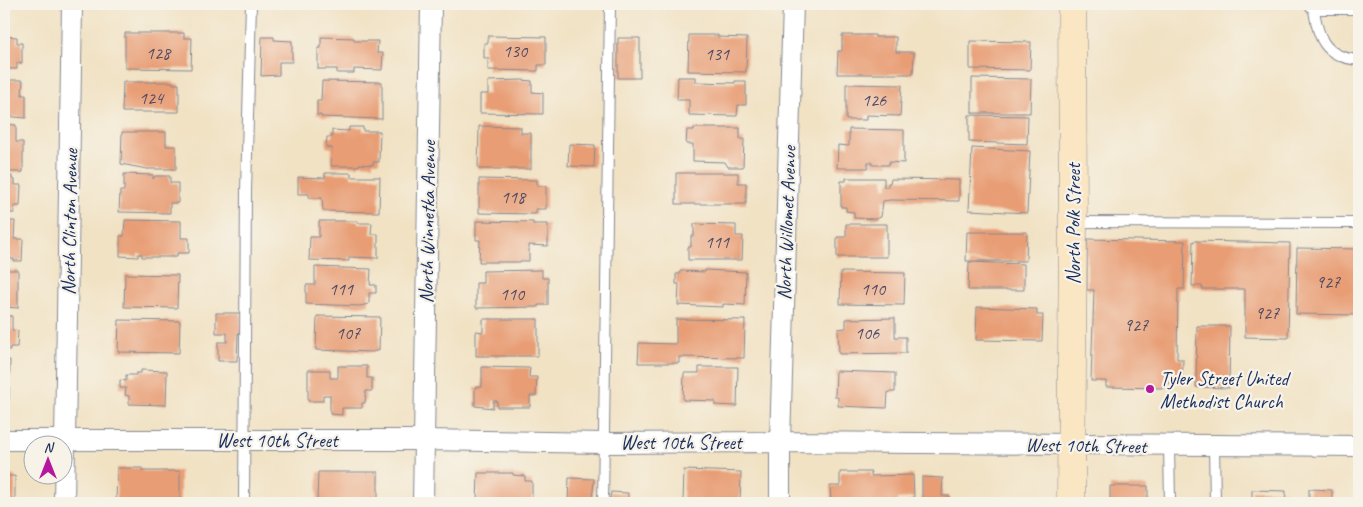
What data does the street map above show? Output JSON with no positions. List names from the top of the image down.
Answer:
{
  "streets": {
    "main road": ["North Polk Street"],
    "street": [
      "North Clinton Avenue",
      "North Winnetka Avenue",
      "North Willomet Avenue",
      "West 10th Street"
    ]
  },
  "crossings": [
    ["North Winnetka Avenue", "West 10th Street"],
    ["North Willomet Avenue", "West 10th Street"],
    ["North Polk Street", "West 10th Street"]
  ],
  "places": ["Tyler Street United Methodist Church"],
  "house_numbers": [
    "130",
    "128",
    "131",
    "124",
    "126",
    "118",
    "111",
    "927",
    "111",
    "110",
    "110",
    "927",
    "927",
    "107",
    "106"
  ],
  "north": "top"
}
